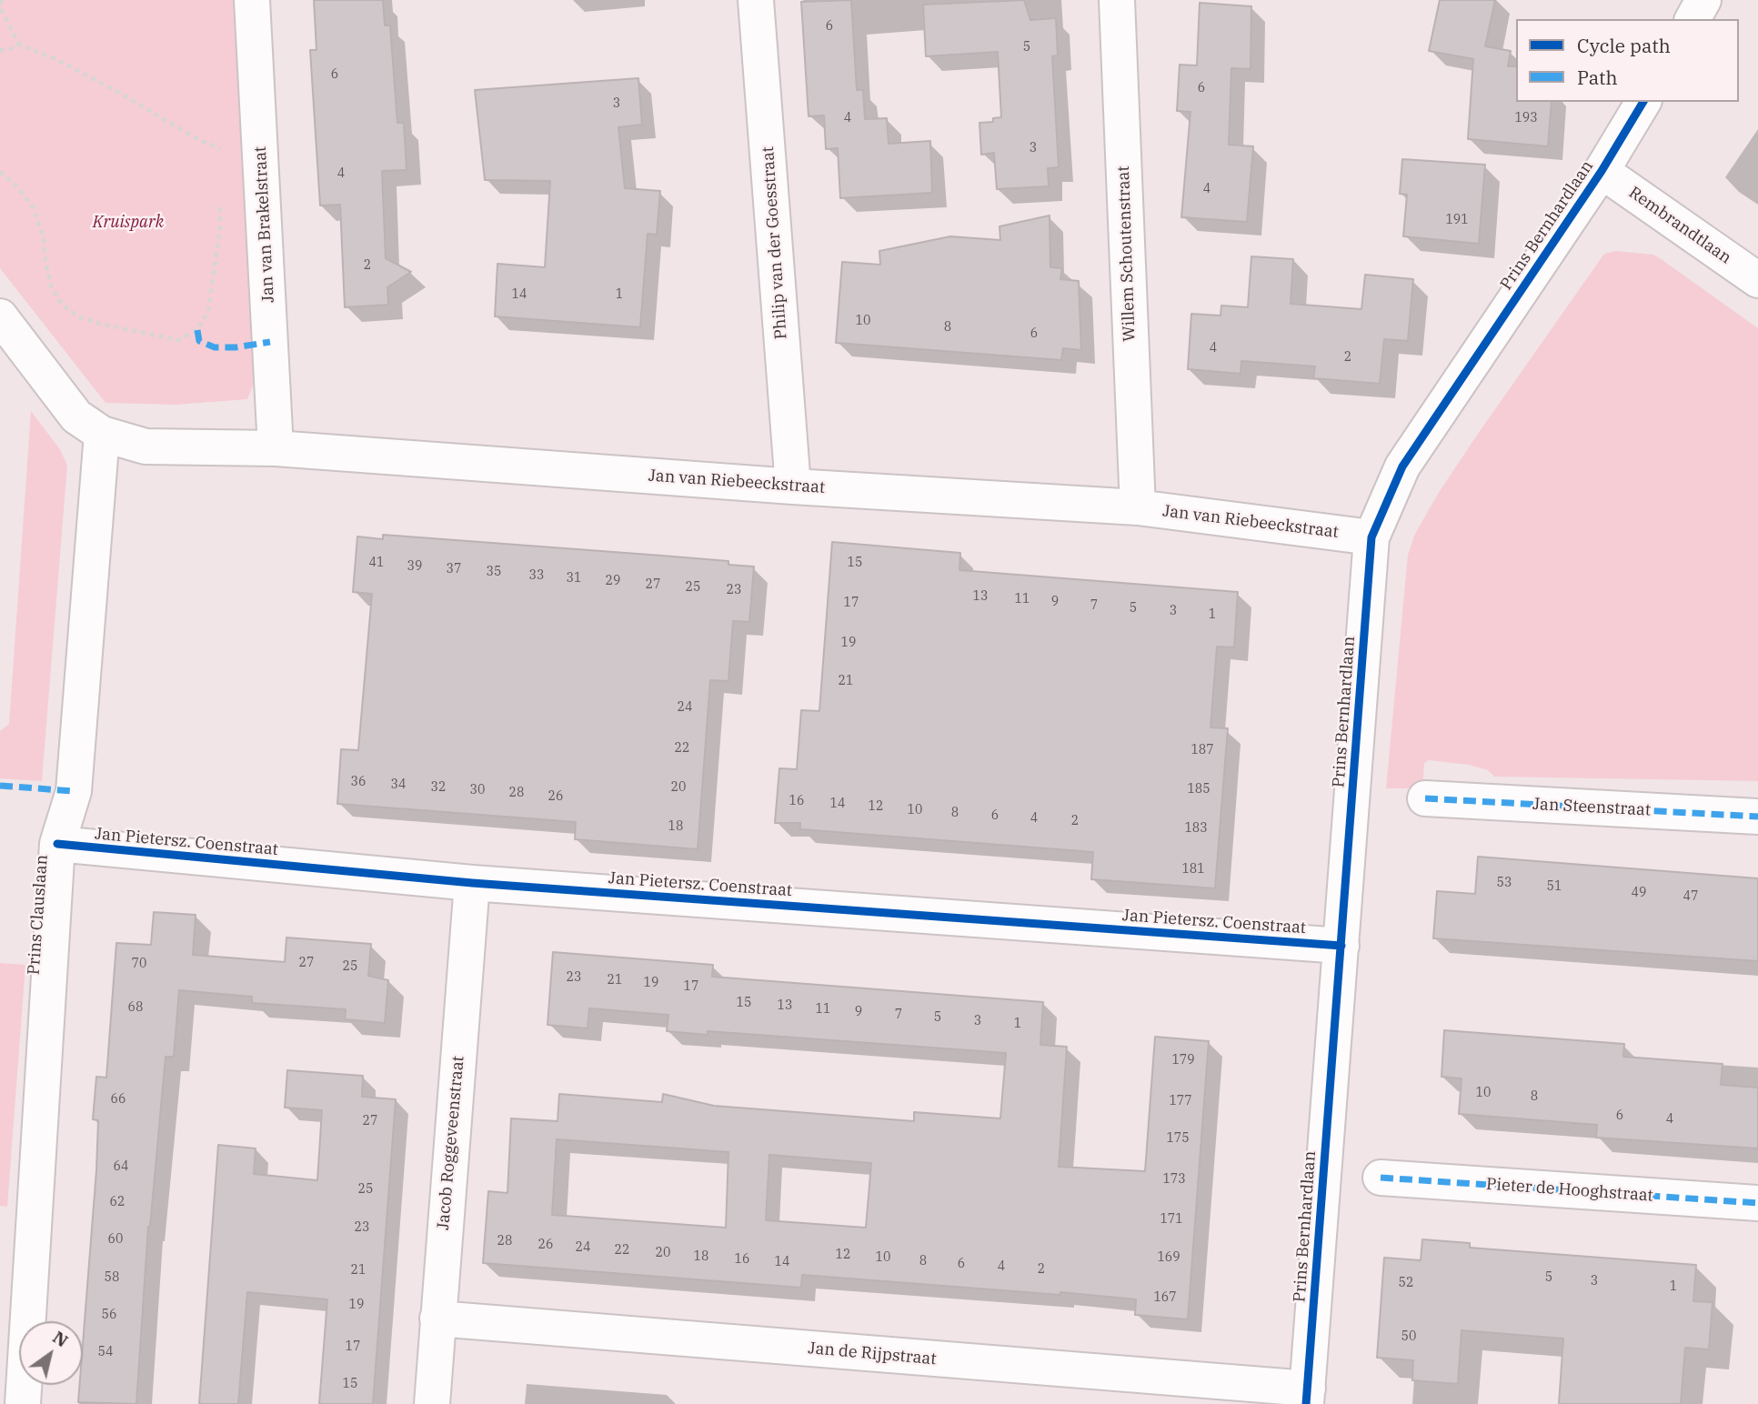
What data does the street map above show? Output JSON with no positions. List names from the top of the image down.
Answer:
{
  "streets": {
    "street": [
      "Jan van Brakelstraat",
      "Prins Bernhardlaan",
      "Rembrandtlaan",
      "Philip van der Goesstraat",
      "Willem Schoutenstraat",
      "Jan van Riebeeckstraat",
      "Jan Steenstraat",
      "Jan Pietersz. Coenstraat",
      "Prins Clauslaan",
      "Jacob Roggeveenstraat",
      "Pieter de Hooghstraat",
      "Jan de Rijpstraat"
    ]
  },
  "crossings": [
    ["Jan van Brakelstraat", "Jan van Riebeeckstraat"],
    ["Prins Bernhardlaan", "Rembrandtlaan"],
    ["Prins Bernhardlaan", "Jan van Riebeeckstraat"],
    ["Prins Bernhardlaan", "Jan Pietersz. Coenstraat"],
    ["Prins Bernhardlaan", "Jan de Rijpstraat"],
    ["Philip van der Goesstraat", "Jan van Riebeeckstraat"],
    ["Willem Schoutenstraat", "Jan van Riebeeckstraat"],
    ["Jan van Riebeeckstraat", "Prins Clauslaan"],
    ["Jan Pietersz. Coenstraat", "Prins Clauslaan"],
    ["Jan Pietersz. Coenstraat", "Jacob Roggeveenstraat"],
    ["Jacob Roggeveenstraat", "Jan de Rijpstraat"]
  ],
  "parks": ["Kruispark"],
  "house_numbers": [
    "6",
    "5",
    "6",
    "6",
    "3",
    "4",
    "193",
    "3",
    "4",
    "4",
    "191",
    "2",
    "14",
    "1",
    "10",
    "8",
    "6",
    "4",
    "2",
    "41",
    "15",
    "39",
    "37",
    "35",
    "33",
    "31",
    "29",
    "27",
    "25",
    "23",
    "13",
    "11",
    "9",
    "17",
    "7",
    "5",
    "3",
    "1",
    "19",
    "21",
    "24",
    "22",
    "187",
    "36",
    "34",
    "32",
    "20",
    "185",
    "30",
    "28",
    "26",
    "16",
    "14",
    "12",
    "10",
    "8",
    "6",
    "4",
    "2",
    "18",
    "183",
    "181",
    "53",
    "51",
    "49",
    "47",
    "27",
    "70",
    "25",
    "23",
    "21",
    "19",
    "17",
    "15",
    "13",
    "68",
    "11",
    "9",
    "7",
    "5",
    "3",
    "1",
    "179",
    "10",
    "8",
    "66",
    "177",
    "6",
    "4",
    "27",
    "175",
    "64",
    "173",
    "25",
    "62",
    "171",
    "23",
    "60",
    "28",
    "26",
    "24",
    "22",
    "20",
    "12",
    "18",
    "10",
    "169",
    "16",
    "8",
    "14",
    "6",
    "4",
    "2",
    "21",
    "58",
    "5",
    "3",
    "52",
    "1",
    "167",
    "19",
    "56",
    "50",
    "17",
    "54",
    "15"
  ],
  "legend": ["Cycle path", "Path"],
  "north": "top right"
}
